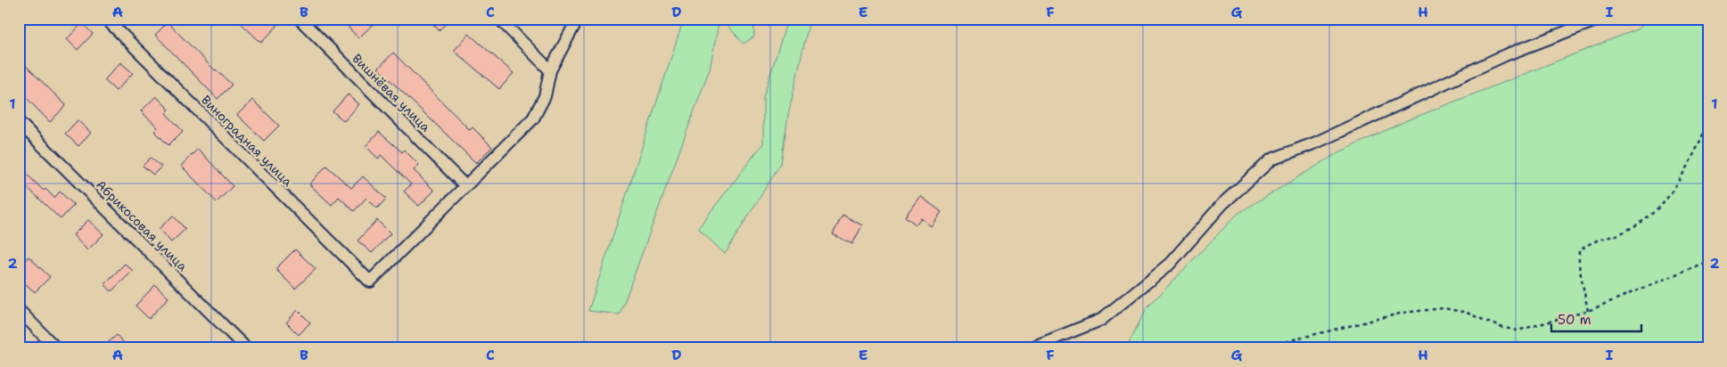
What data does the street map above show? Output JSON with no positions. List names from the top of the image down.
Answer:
{
  "streets": {
    "street": ["Вишнёвая улица", "Виноградная улица", "Абрикосовая улица"]
  },
  "crossings": [
    ["Вишнёвая улица", "Виноградная улица"]
  ],
  "scale_bar": "50 m",
  "grid": {
    "columns": [
      "A",
      "B",
      "C",
      "D",
      "E",
      "F",
      "G",
      "H",
      "I"
    ],
    "rows": ["1", "2"]
  }
}
